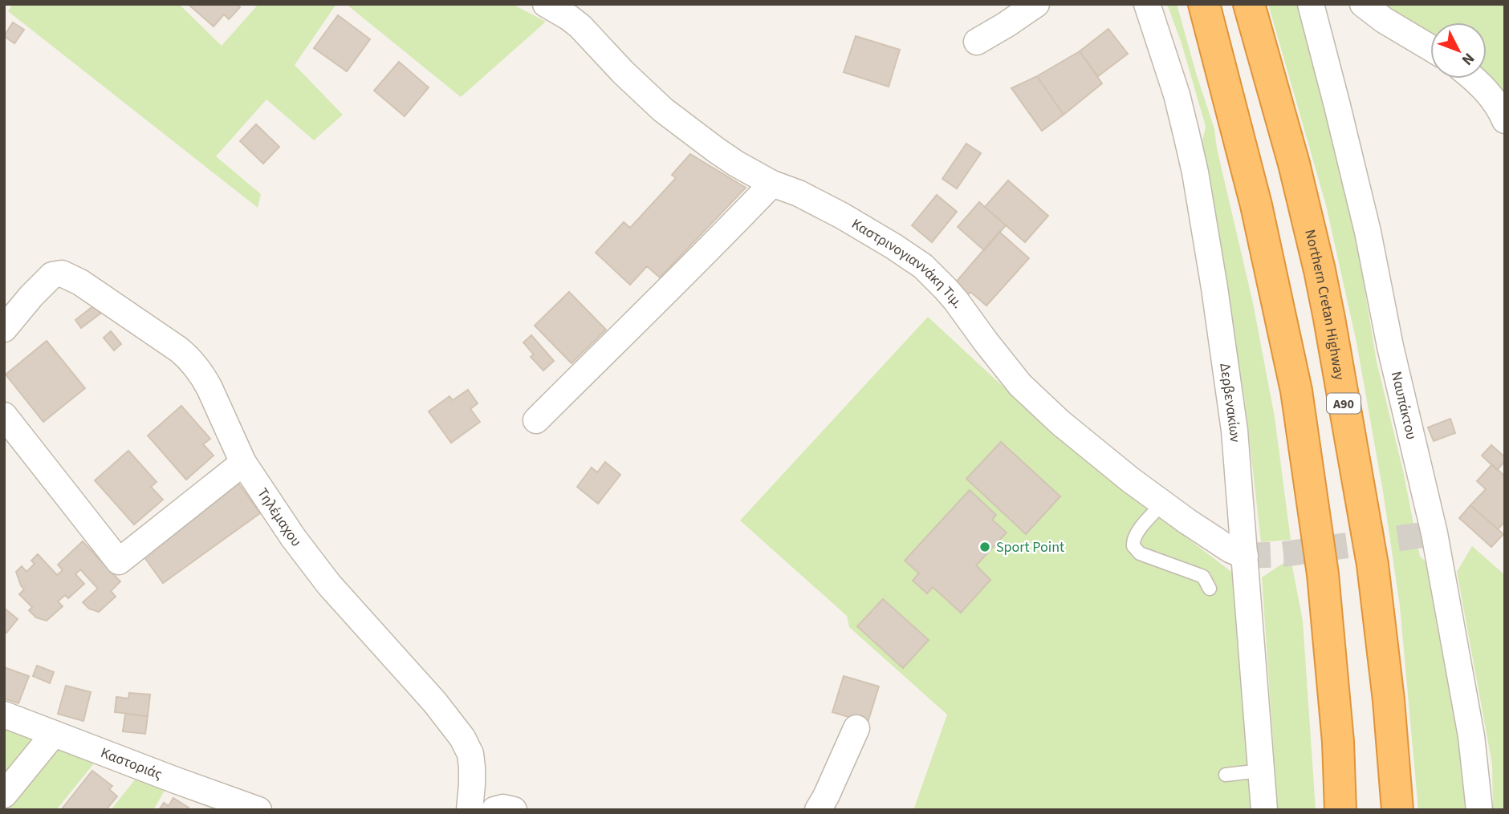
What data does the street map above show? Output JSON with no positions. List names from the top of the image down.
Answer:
{
  "streets": {
    "highway": ["Northern Cretan Highway", "Α90"],
    "street": [
      "Καστρινογιαννάκη Τιμ.",
      "Δερβενακίων",
      "Ναυπάκτου",
      "Τηλέμαχου",
      "Καστοριάς"
    ]
  },
  "crossings": [
    ["Καστρινογιαννάκη Τιμ.", "Δερβενακίων"]
  ],
  "places": ["Sport Point"],
  "north": "bottom right"
}
